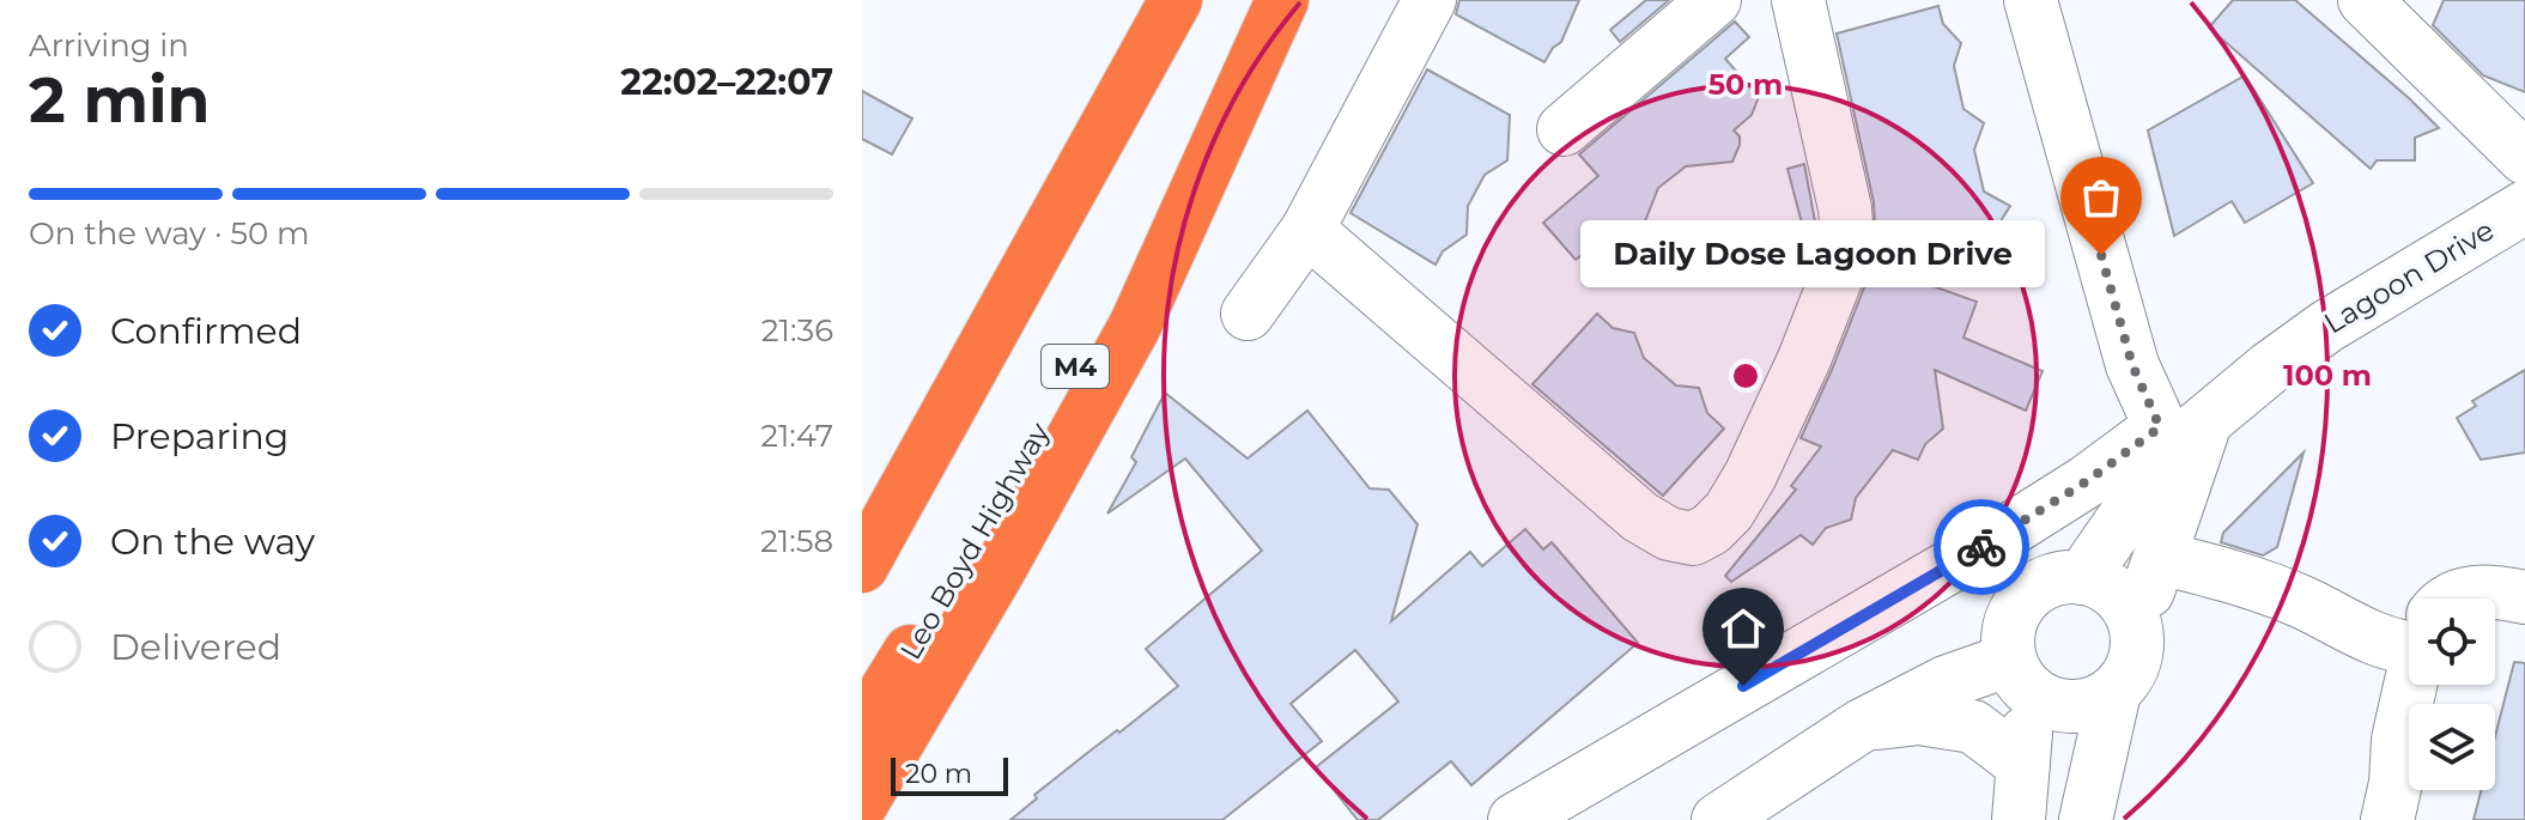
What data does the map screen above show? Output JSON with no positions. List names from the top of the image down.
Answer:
{
  "streets": {
    "highway": ["M4", "Leo Boyd Highway"],
    "street": ["Lagoon Drive"]
  },
  "places": ["Daily Dose Lagoon Drive"],
  "scale_bar": "20 m",
  "page": {
    "heading": ["2 min", "Arriving in", "22:02–22:07"],
    "bar": "On the way · 50 m",
    "bubble": "Daily Dose Lagoon Drive",
    "list": [
      ["Confirmed", "21:36"],
      ["Preparing", "21:47"],
      ["On the way", "21:58"],
      "Delivered"
    ],
    "scale": "20 m"
  },
  "rings": ["50 m", "100 m"]
}
